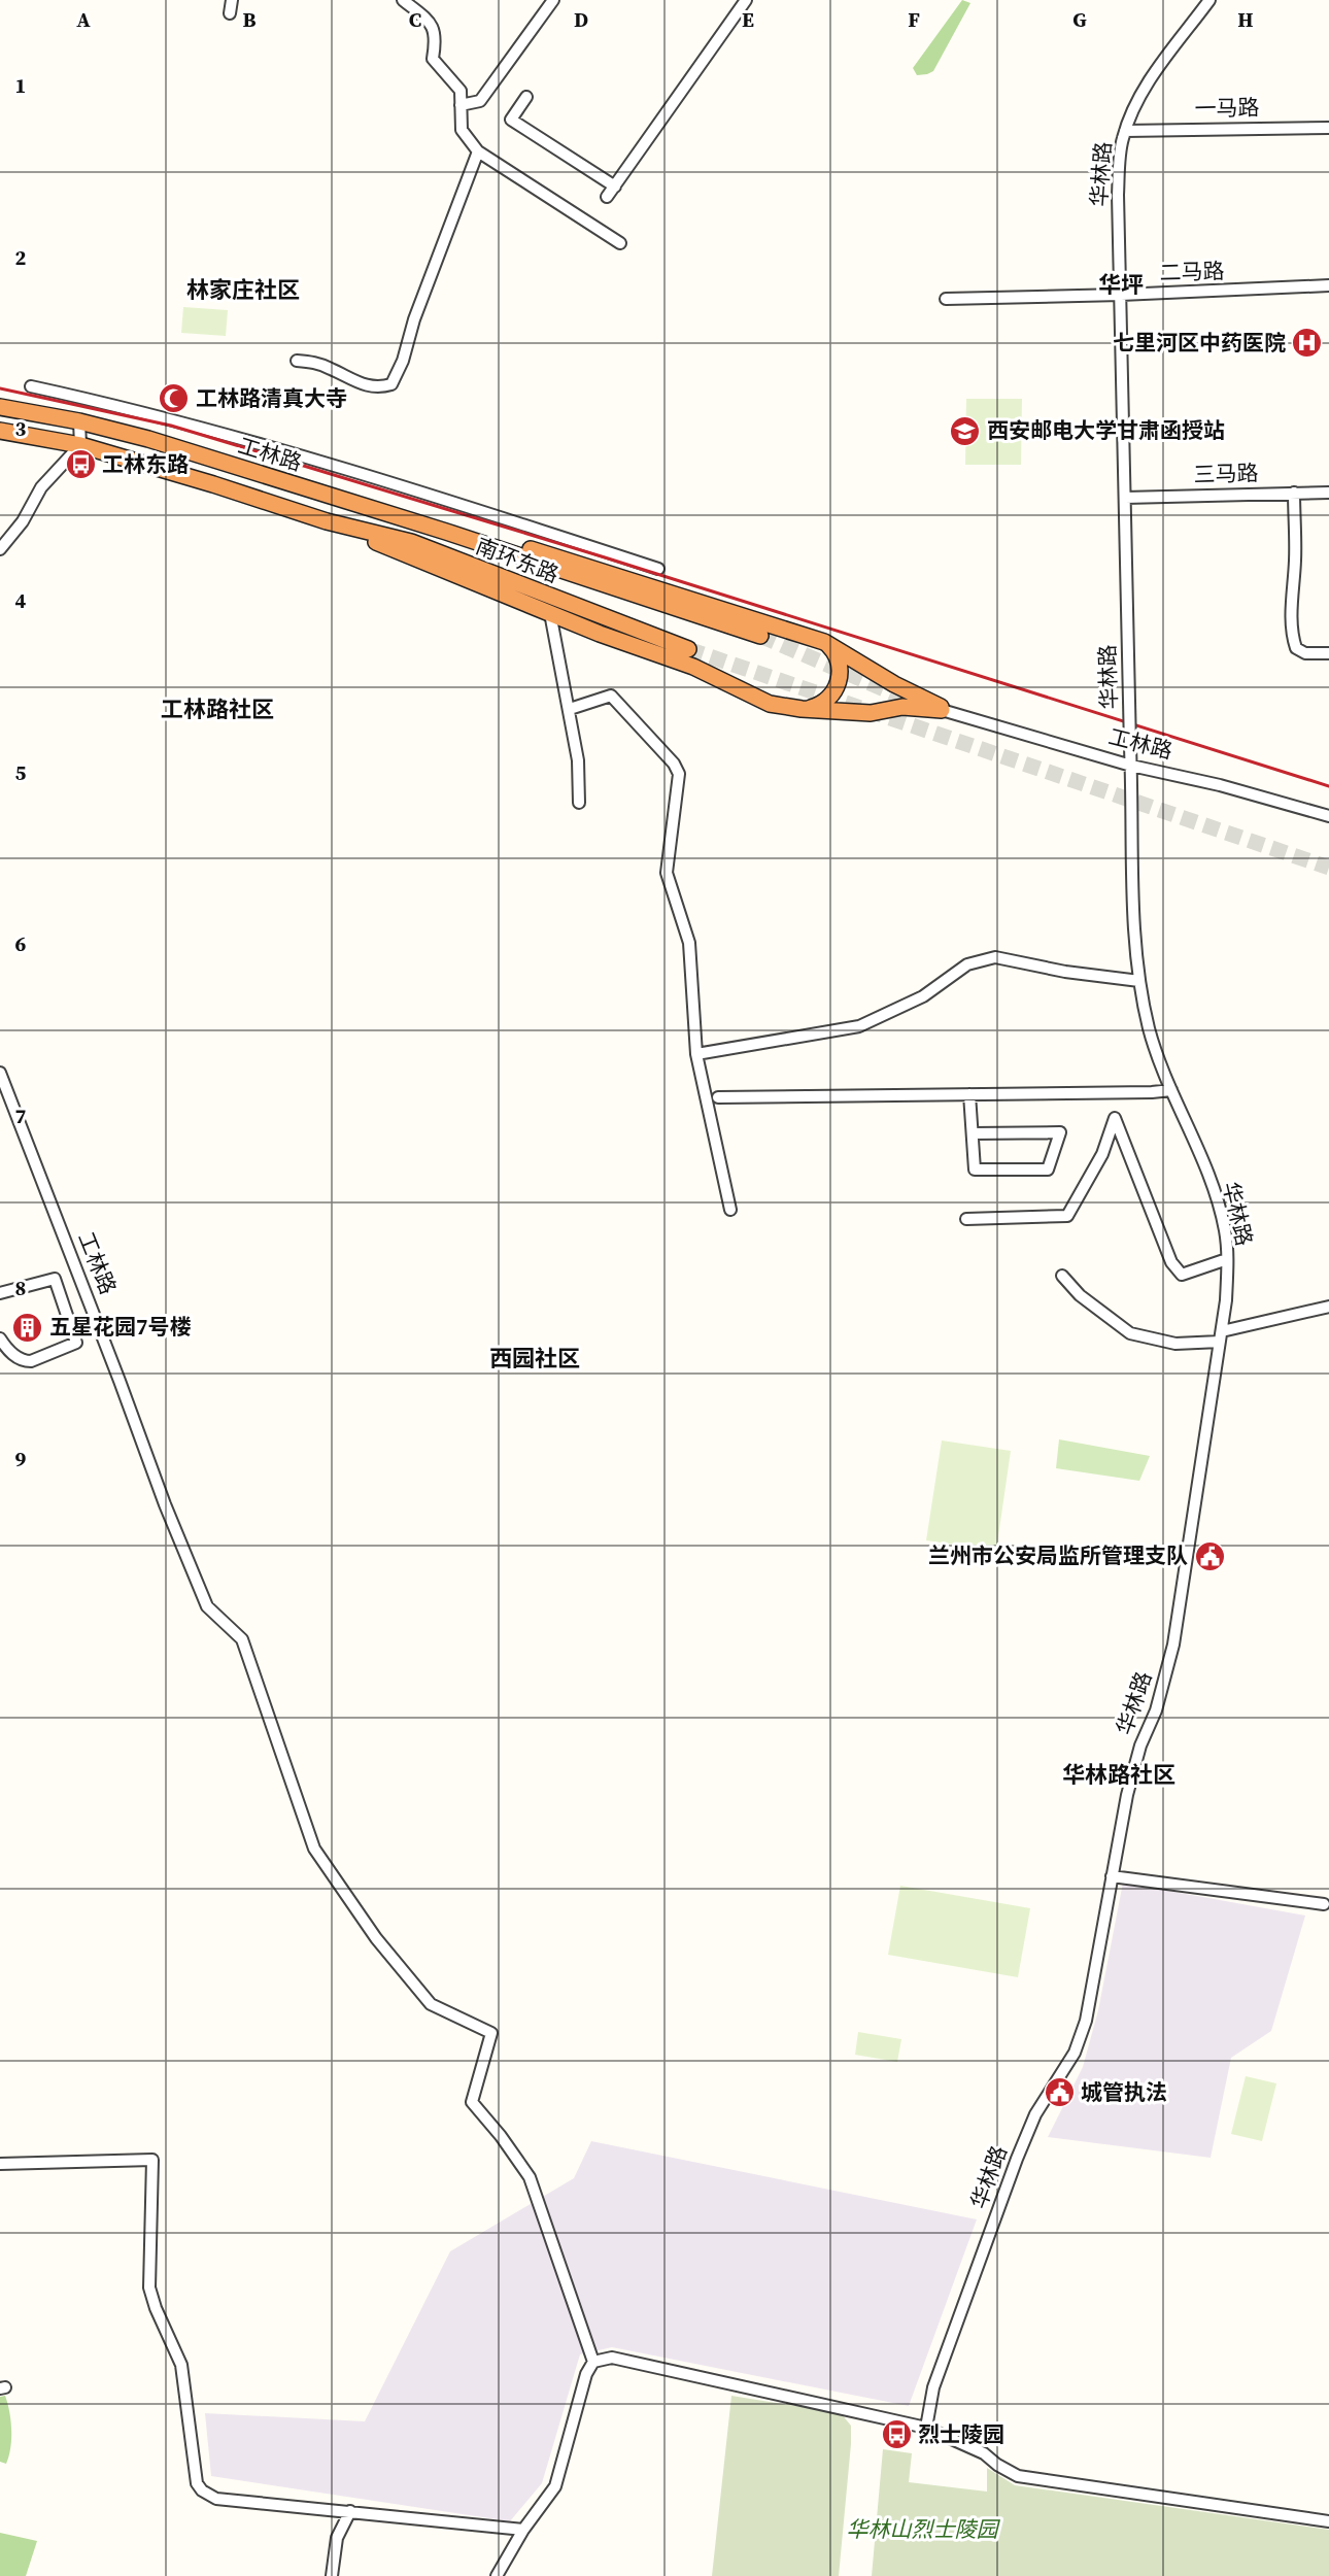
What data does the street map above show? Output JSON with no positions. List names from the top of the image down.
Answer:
{
  "streets": {
    "highway": ["工林路", "南环东路"],
    "street": [
      "一马路",
      "华林路",
      "二马路",
      "三马路"
    ]
  },
  "crossings": [
    ["一马路", "华林路"],
    ["华林路", "二马路"],
    ["华林路", "工林路"],
    ["华林路", "三马路"],
    ["工林路", "南环东路"]
  ],
  "districts": [
    "华坪",
    "林家庄社区",
    "工林路社区",
    "西园社区",
    "华林路社区"
  ],
  "parks": ["华林山烈士陵园"],
  "places": {
    "hospital": ["七里河区中药医院"],
    "mosque": ["工林路清真大寺"],
    "school or university": ["西安邮电大学甘肃函授站"],
    "bus stop": ["工林东路", "烈士陵园"],
    "building": ["五星花园7号楼"],
    "public building": ["兰州市公安局监所管理支队", "城管执法"]
  },
  "grid": {
    "columns": [
      "A",
      "B",
      "C",
      "D",
      "E",
      "F",
      "G",
      "H"
    ],
    "rows": [
      "1",
      "2",
      "3",
      "4",
      "5",
      "6",
      "7",
      "8",
      "9"
    ]
  }
}
